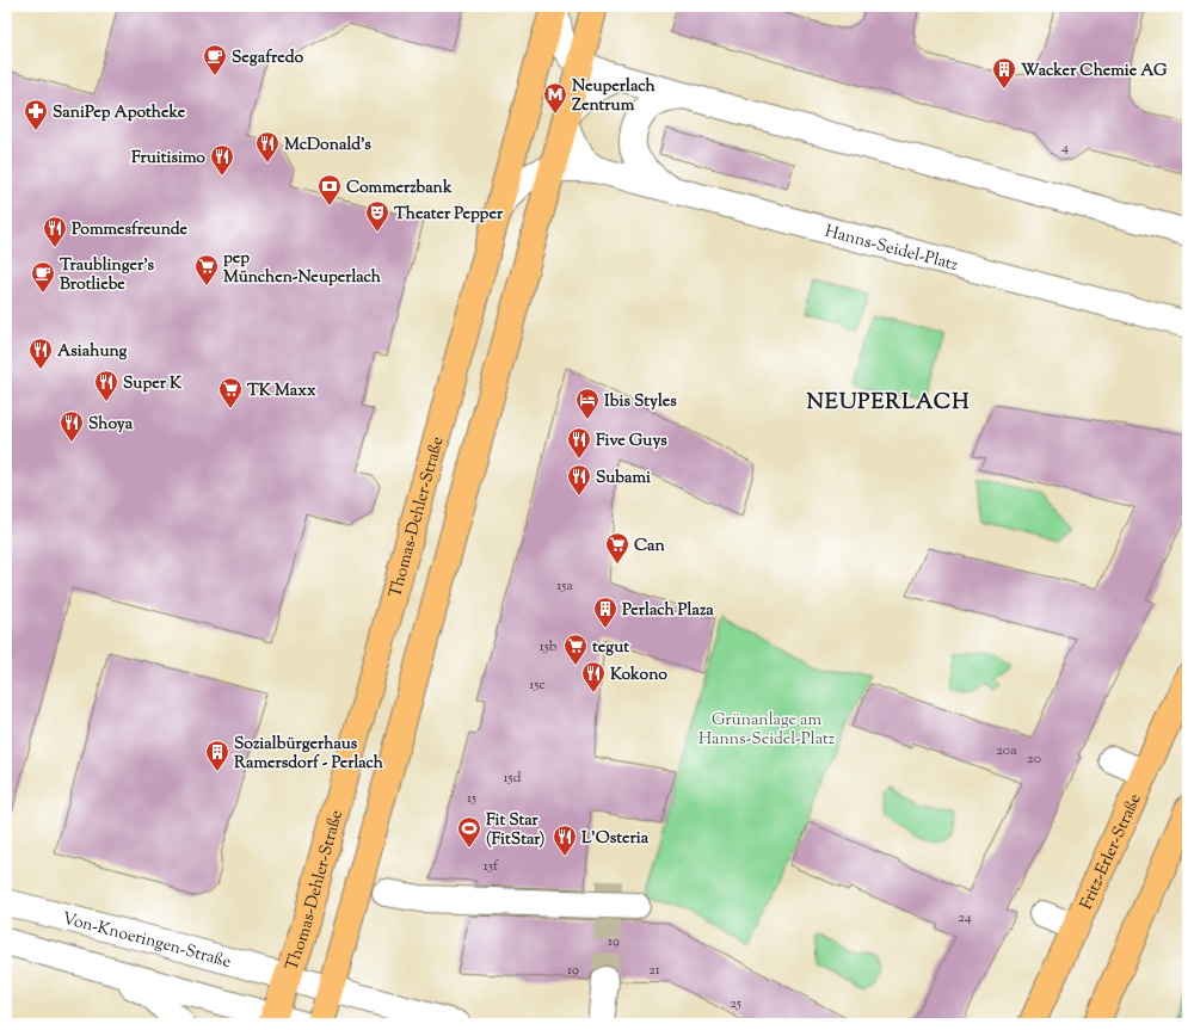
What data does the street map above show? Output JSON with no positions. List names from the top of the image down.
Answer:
{
  "streets": {
    "main road": ["Thomas-Dehler-Straße", "Fritz-Erler-Straße"],
    "street": ["Hanns-Seidel-Platz", "Von-Knoeringen-Straße"]
  },
  "crossings": [
    ["Hanns-Seidel-Platz", "Thomas-Dehler-Straße"],
    ["Thomas-Dehler-Straße", "Von-Knoeringen-Straße"]
  ],
  "districts": ["NEUPERLACH"],
  "parks": ["Grünanlage am Hanns-Seidel-Platz"],
  "places": {
    "cafe": ["Segafredo", "Traublinger's Brotliebe"],
    "building": ["Wacker Chemie AG", "Perlach Plaza", "Sozialbürgerhaus Ramersdorf - Perlach"],
    "metro station": ["Neuperlach Zentrum"],
    "pharmacy": ["SaniPep Apotheke"],
    "restaurant": [
      "McDonald's",
      "Fruitisimo",
      "Pommesfreunde",
      "Asiahung",
      "Super K",
      "Shoya",
      "Five Guys",
      "Subami",
      "Kokono",
      "L'Osteria"
    ],
    "bank": ["Commerzbank"],
    "theatre": ["Theater Pepper"],
    "supermarket": [
      "pep München-Neuperlach",
      "TK Maxx",
      "Can",
      "tegut"
    ],
    "hotel": ["Ibis Styles"],
    "sports": ["Fit Star (FitStar)"]
  },
  "house_numbers": [
    "4",
    "15a",
    "15b",
    "15c",
    "20a",
    "20",
    "15d",
    "15",
    "15f",
    "24",
    "19",
    "19",
    "21",
    "25"
  ]
}
